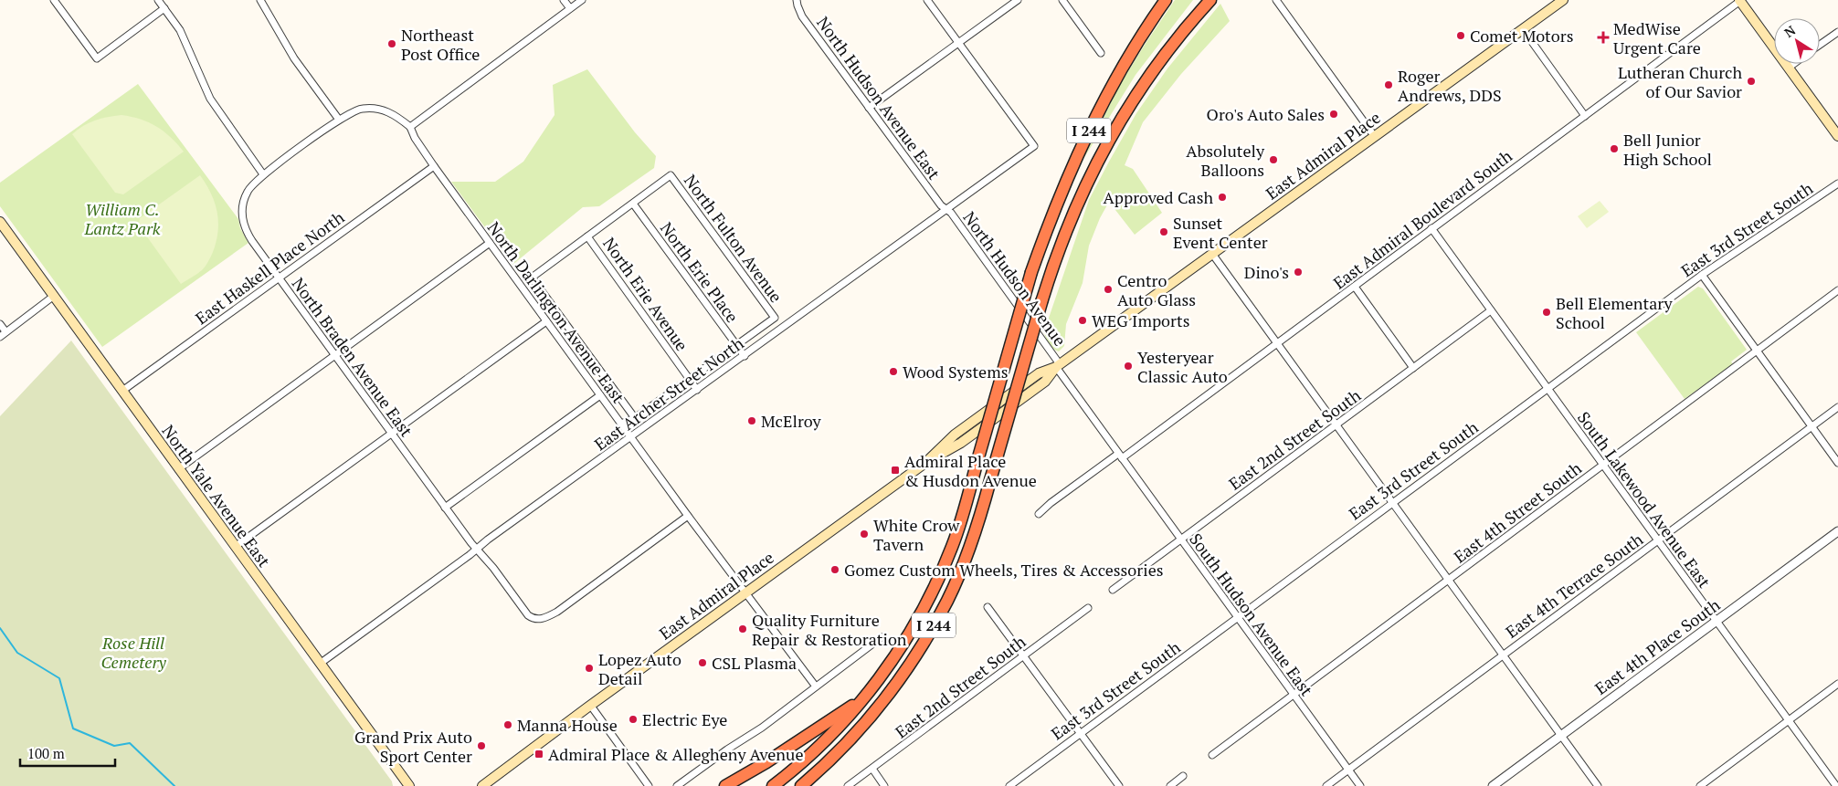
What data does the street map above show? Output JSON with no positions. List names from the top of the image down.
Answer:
{
  "streets": {
    "highway": ["I 244"],
    "main road": ["East Admiral Place", "North Yale Avenue East"],
    "street": [
      "North Hudson Avenue East",
      "East Admiral Boulevard South",
      "East 3rd Street South",
      "North Fulton Avenue",
      "East Haskell Place North",
      "North Erie Place",
      "North Hudson Avenue",
      "North Erie Avenue",
      "North Darlington Avenue East",
      "North Braden Avenue East",
      "East Archer Street North",
      "East 2nd Street South",
      "South Lakewood Avenue East",
      "East 4th Street South",
      "East 4th Terrace South",
      "South Hudson Avenue East",
      "East 4th Place South"
    ]
  },
  "crossings": [
    ["North Hudson Avenue East", "North Hudson Avenue"],
    ["North Hudson Avenue East", "East Archer Street North"],
    ["East Admiral Place", "North Hudson Avenue"],
    ["East Admiral Place", "North Darlington Avenue East"],
    ["East Admiral Boulevard South", "South Lakewood Avenue East"],
    ["East Admiral Boulevard South", "South Hudson Avenue East"],
    ["East 3rd Street South", "South Lakewood Avenue East"],
    ["East 3rd Street South", "South Hudson Avenue East"],
    ["North Fulton Avenue", "North Erie Place"],
    ["North Fulton Avenue", "East Archer Street North"],
    ["East Haskell Place North", "North Darlington Avenue East"],
    ["East Haskell Place North", "North Braden Avenue East"],
    ["East Haskell Place North", "North Yale Avenue East"],
    ["North Erie Place", "East Archer Street North"],
    ["North Hudson Avenue", "East Archer Street North"],
    ["North Erie Avenue", "North Darlington Avenue East"],
    ["North Erie Avenue", "East Archer Street North"],
    ["North Darlington Avenue East", "North Braden Avenue East"],
    ["North Darlington Avenue East", "East Archer Street North"],
    ["North Braden Avenue East", "East Archer Street North"],
    ["East Archer Street North", "North Yale Avenue East"],
    ["East 2nd Street South", "South Lakewood Avenue East"],
    ["East 2nd Street South", "South Hudson Avenue East"],
    ["South Lakewood Avenue East", "East 4th Street South"],
    ["South Lakewood Avenue East", "East 4th Terrace South"],
    ["South Lakewood Avenue East", "East 4th Place South"],
    ["East 4th Street South", "South Hudson Avenue East"],
    ["East 4th Terrace South", "South Hudson Avenue East"]
  ],
  "parks": ["William C. Lantz Park", "Rose Hill Cemetery"],
  "places": {
    "other": [
      "Comet Motors",
      "Northeast Post Office",
      "Lutheran Church of Our Savior",
      "Roger Andrews, DDS",
      "Oro's Auto Sales",
      "Bell Junior High School",
      "Absolutely Balloons",
      "Approved Cash",
      "Sunset Event Center",
      "Dino's",
      "Centro Auto Glass",
      "Bell Elementary School",
      "WEG Imports",
      "Yesteryear Classic Auto",
      "Wood Systems",
      "McElroy",
      "White Crow Tavern",
      "Gomez Custom Wheels, Tires & Accessories",
      "Quality Furniture Repair & Restoration",
      "CSL Plasma",
      "Lopez Auto Detail",
      "Electric Eye",
      "Manna House",
      "Grand Prix Auto Sport Center"
    ],
    "health": ["MedWise Urgent Care"],
    "transit": ["Admiral Place & Husdon Avenue", "Admiral Place & Allegheny Avenue"]
  },
  "scale_bar": "100 m",
  "north": "top left"
}
